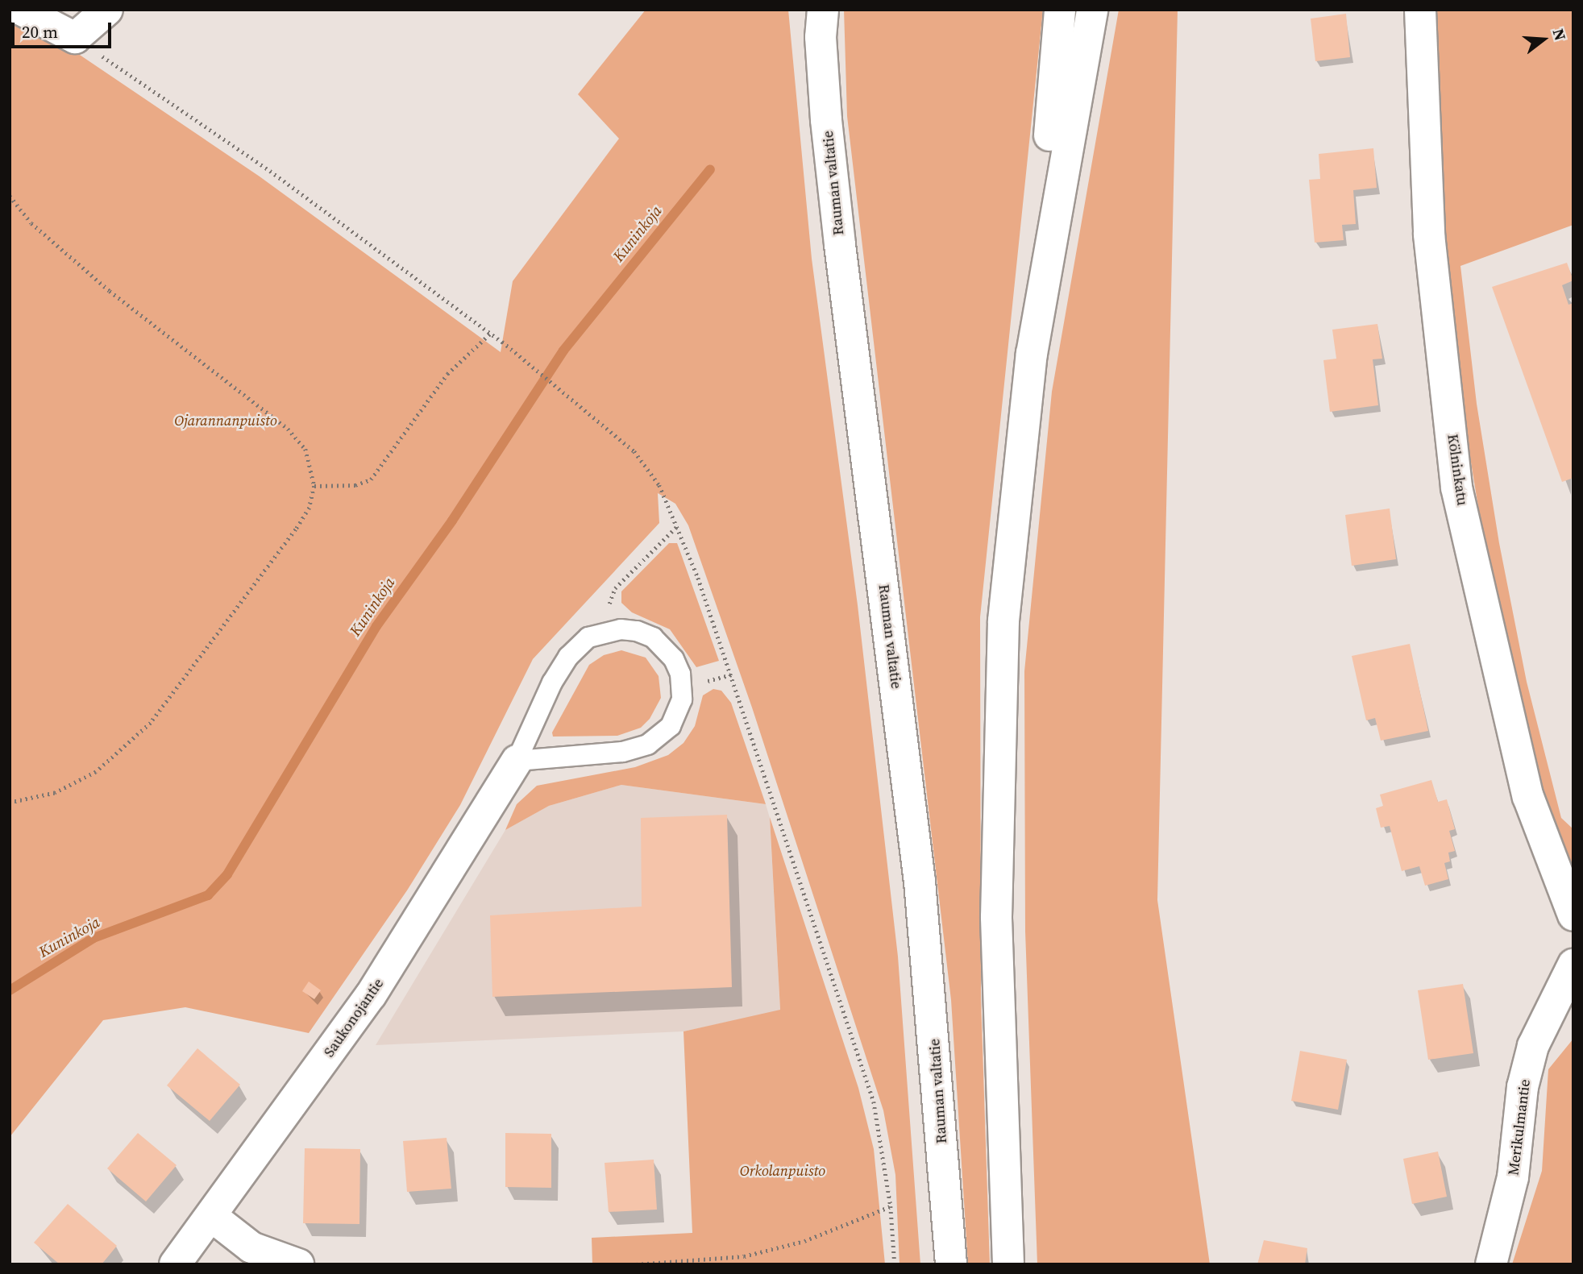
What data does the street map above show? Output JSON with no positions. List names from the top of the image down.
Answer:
{
  "streets": {
    "main road": [
      "Rauman valtatie",
      "Kölninkatu",
      "Saukonojantie",
      "Merikulmantie"
    ]
  },
  "water": ["Kuninkoja"],
  "parks": ["Ojarannanpuisto", "Orkolanpuisto"],
  "scale_bar": "20 m",
  "north": "right"
}
